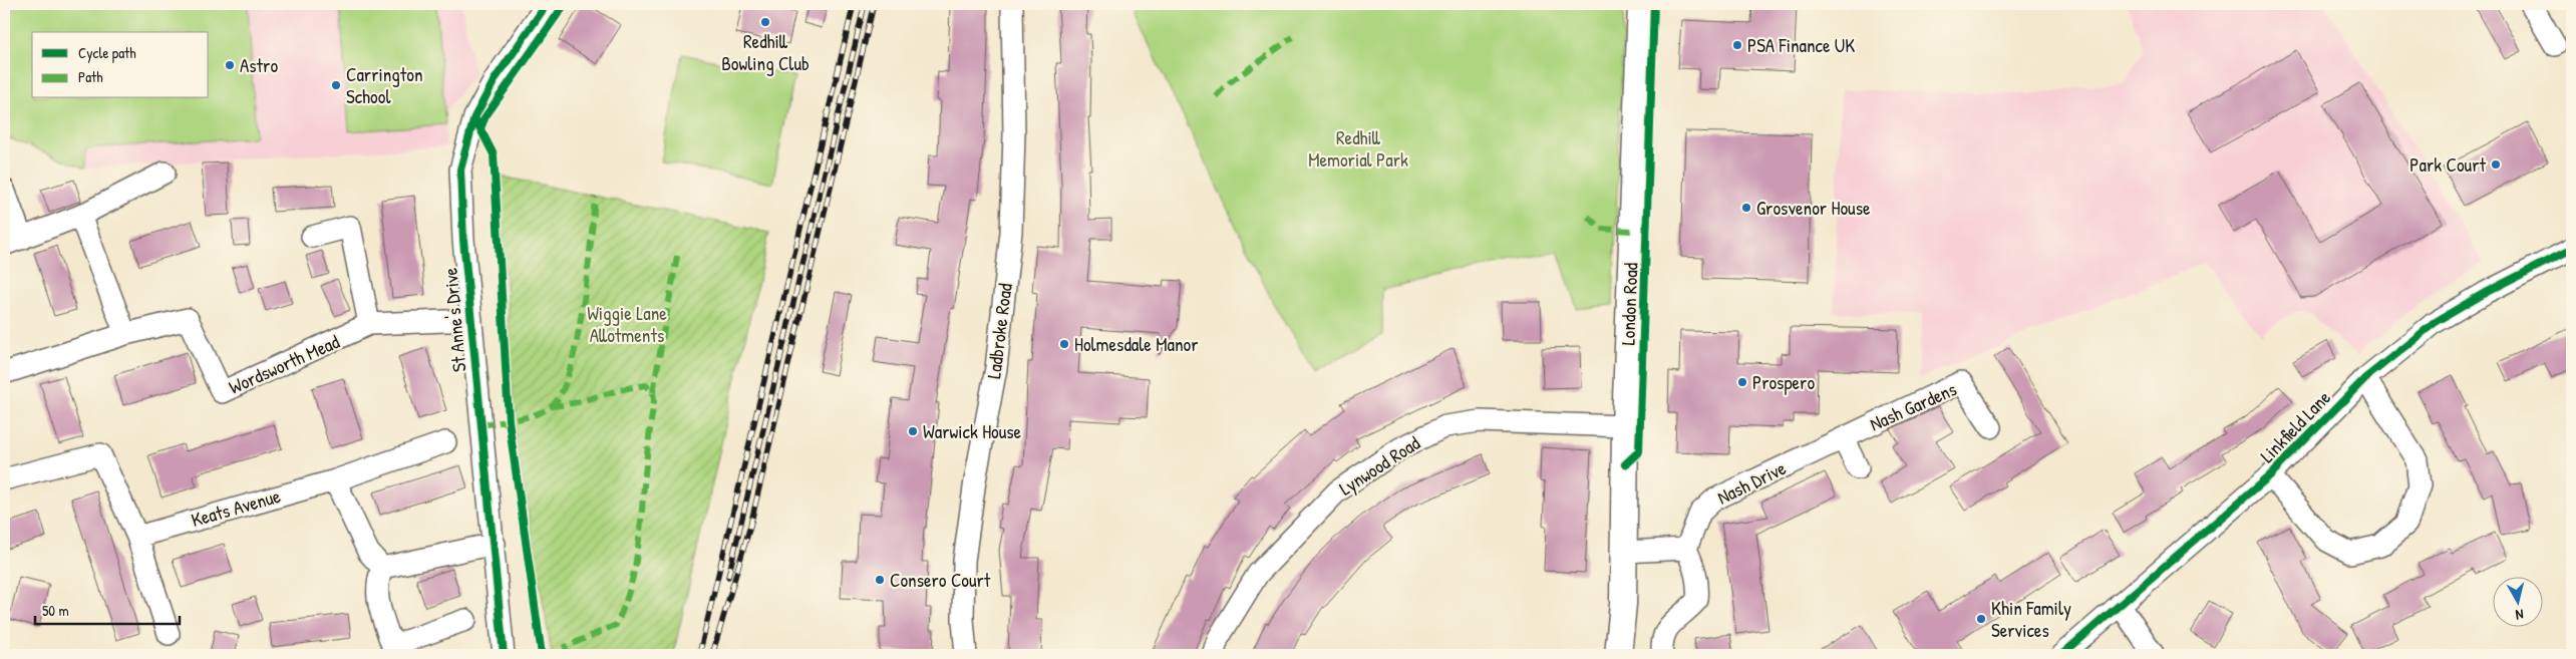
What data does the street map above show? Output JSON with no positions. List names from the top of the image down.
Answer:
{
  "streets": {
    "main road": ["London Road"],
    "street": [
      "St Anne's Drive",
      "Ladbroke Road",
      "Wordsworth Mead",
      "Nash Gardens",
      "Linkfield Lane",
      "Lynwood Road",
      "Nash Drive",
      "Keats Avenue"
    ]
  },
  "crossings": [
    ["London Road", "Lynwood Road"],
    ["St Anne's Drive", "Wordsworth Mead"],
    ["Nash Gardens", "Nash Drive"]
  ],
  "parks": ["Redhill Memorial Park", "Wiggie Lane Allotments"],
  "places": [
    "Redhill Bowling Club",
    "PSA Finance UK",
    "Astro",
    "Carrington School",
    "Park Court",
    "Grosvenor House",
    "Holmesdale Manor",
    "Prospero",
    "Warwick House",
    "Consero Court",
    "Khin Family Services"
  ],
  "legend": ["Cycle path", "Path"],
  "scale_bar": "50 m",
  "north": "bottom"
}
